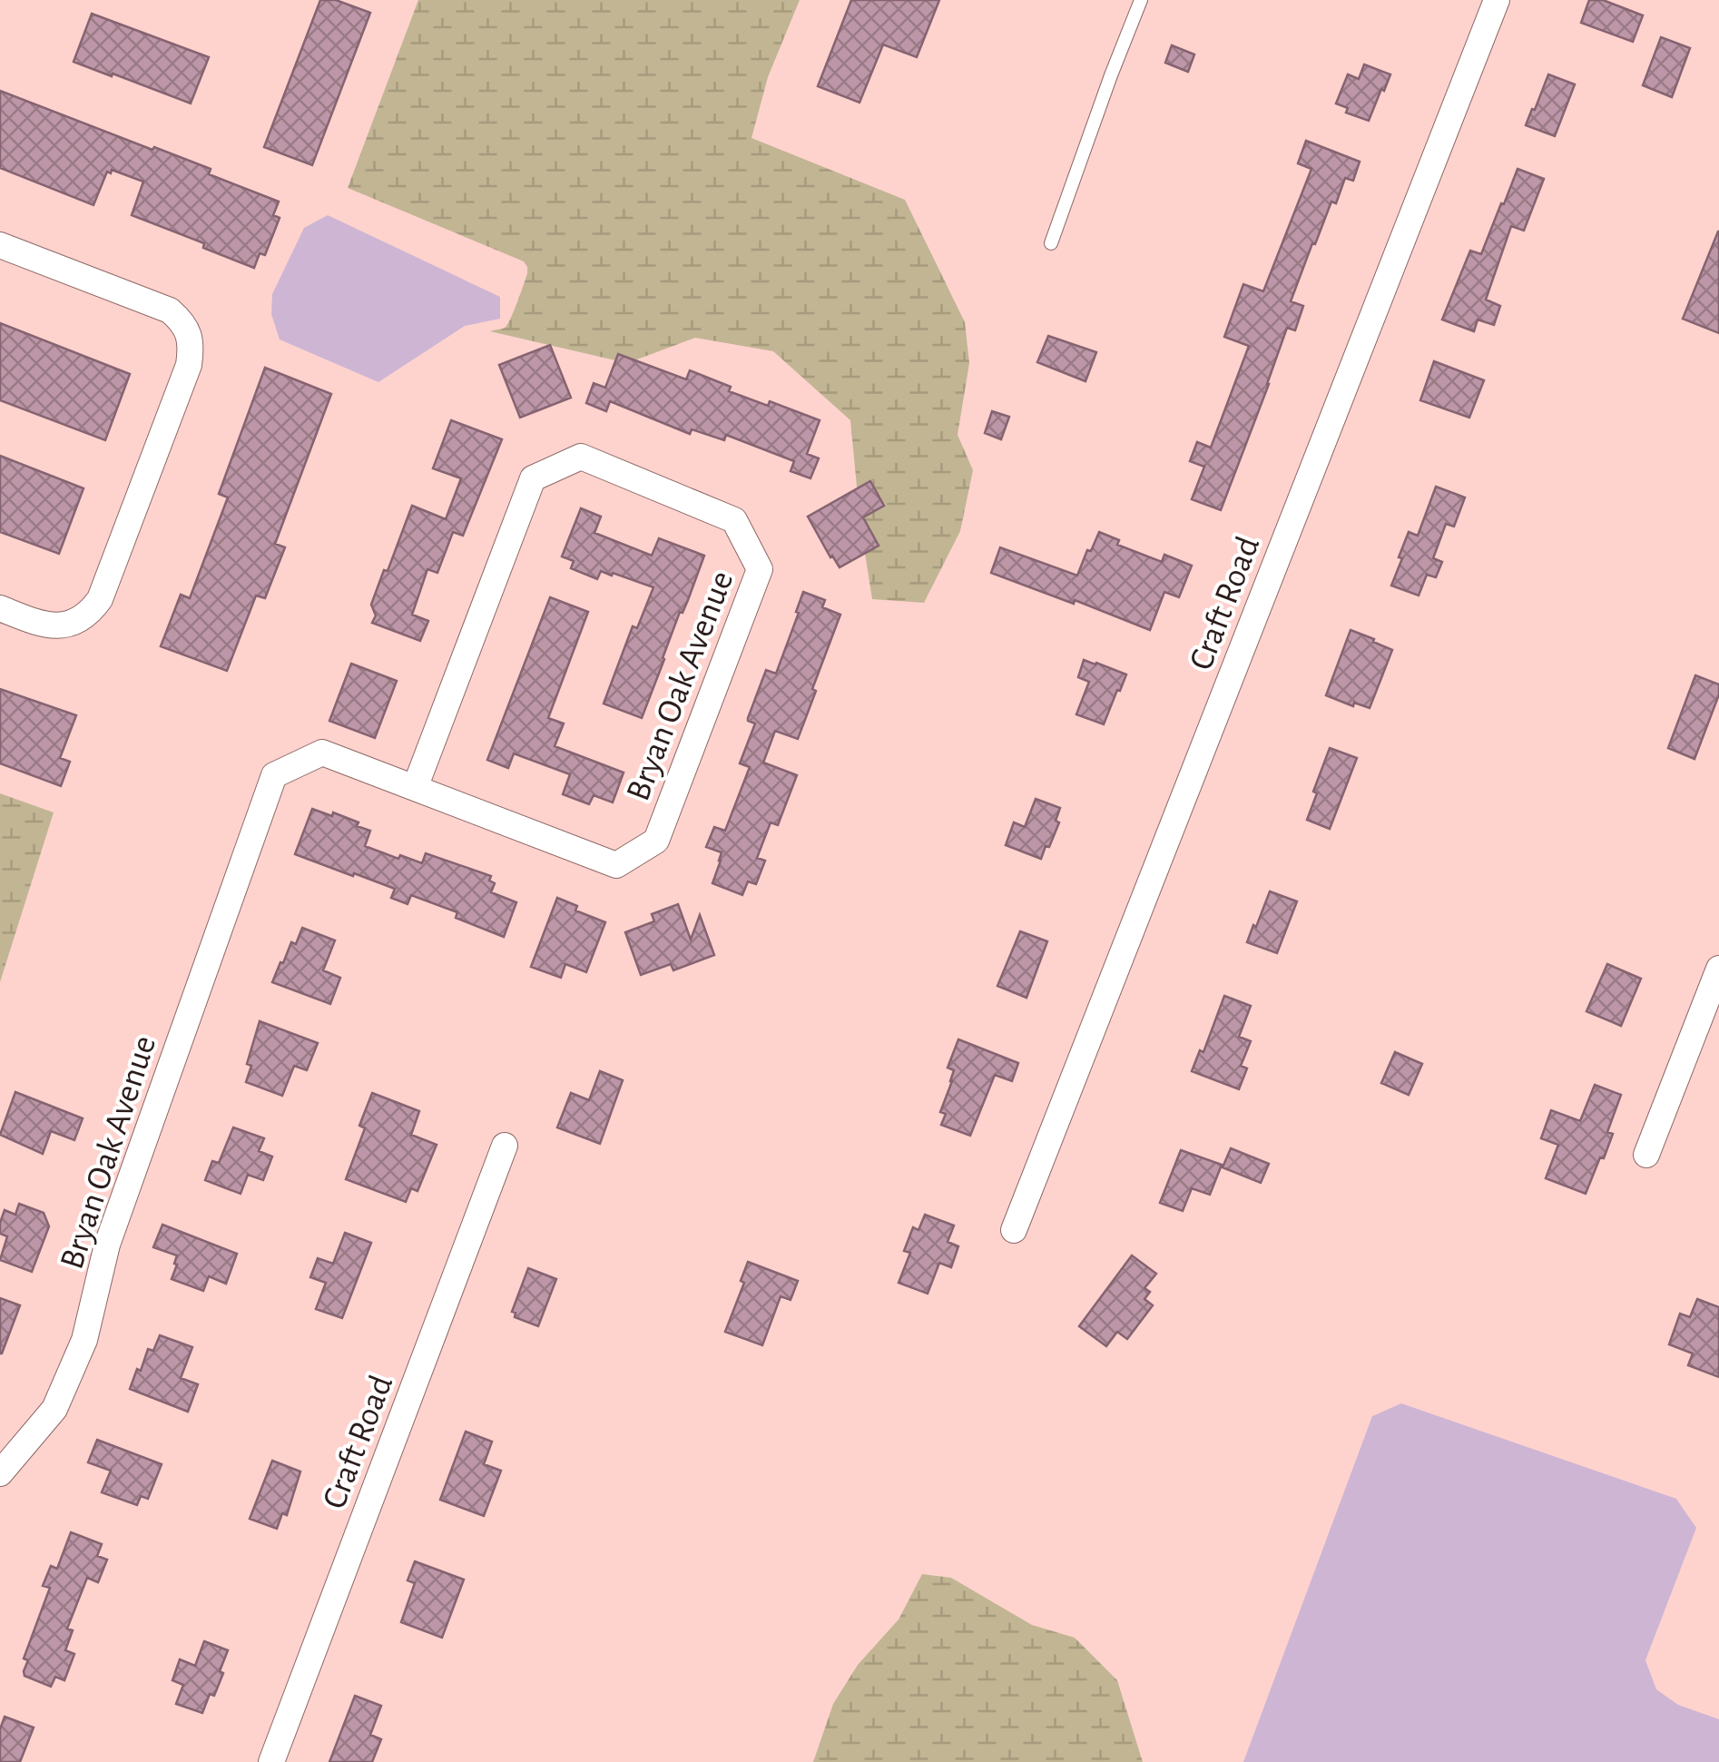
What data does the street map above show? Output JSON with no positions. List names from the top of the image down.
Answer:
{
  "streets": {
    "street": ["Craft Road", "Bryan Oak Avenue"]
  }
}
